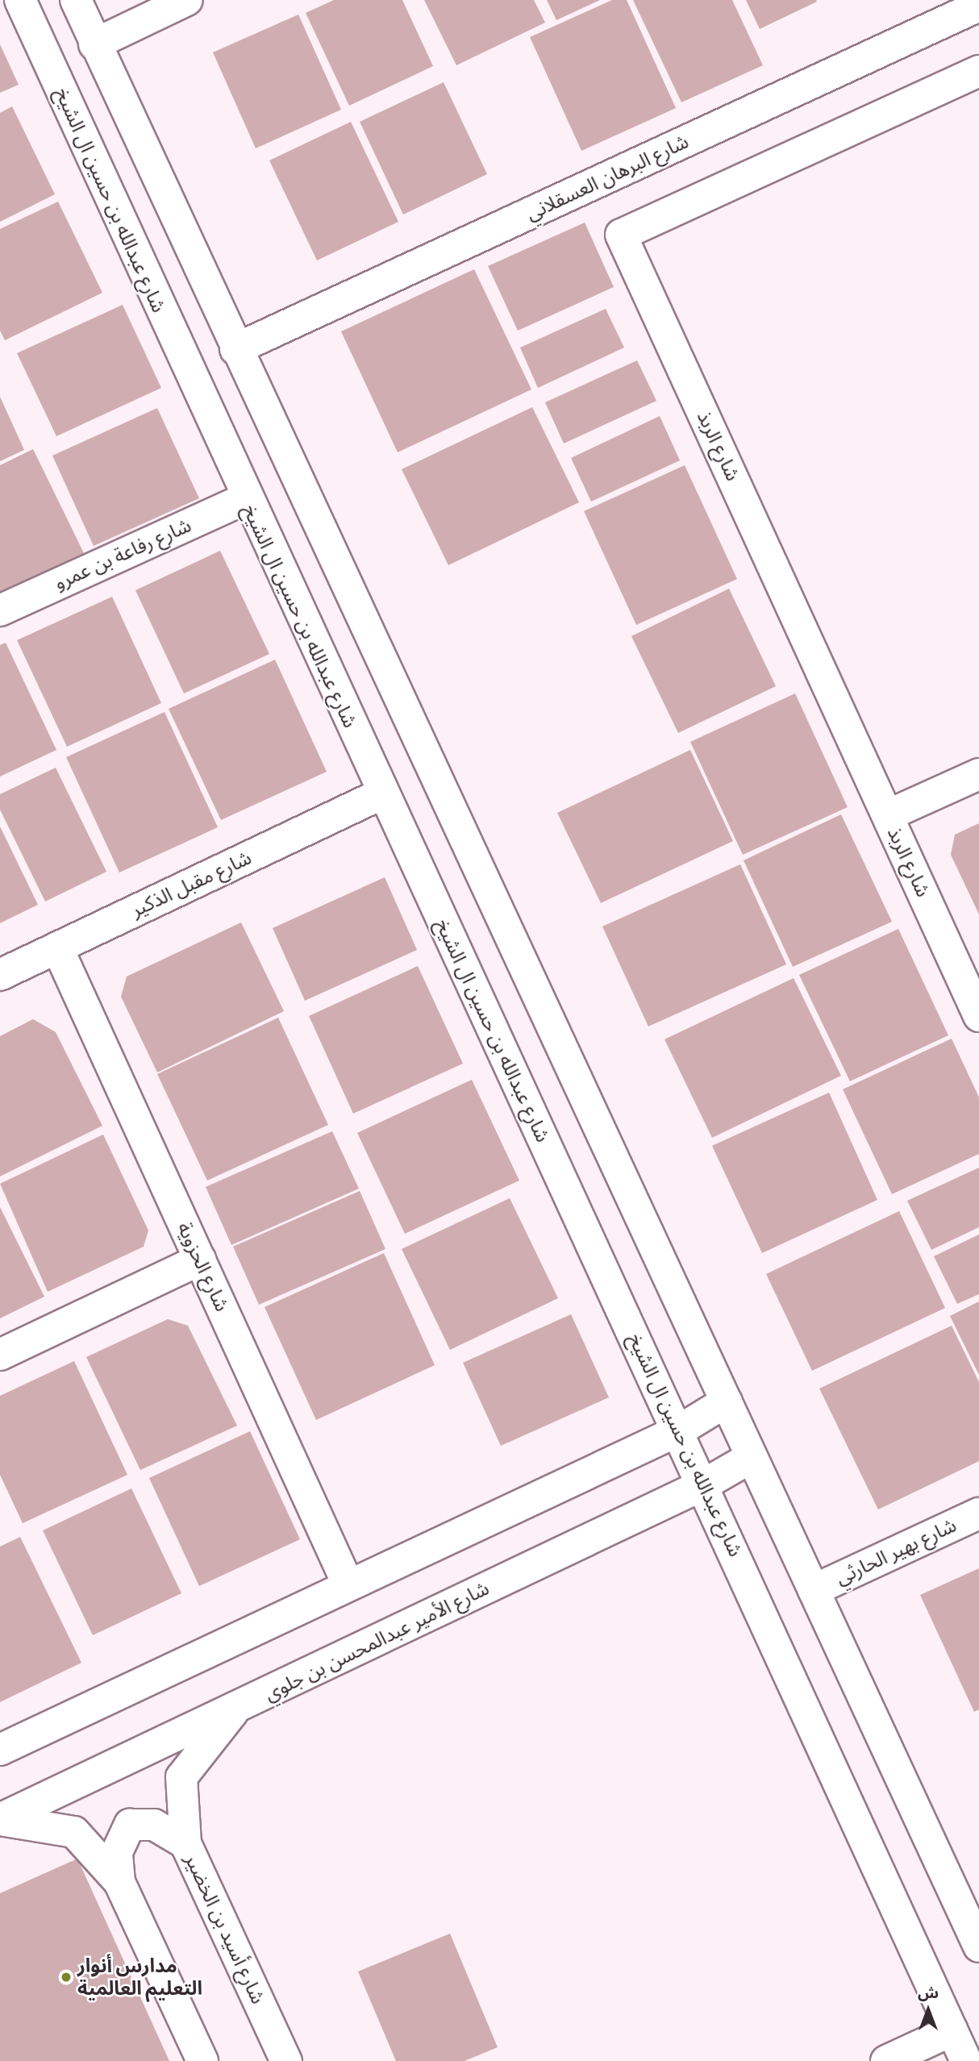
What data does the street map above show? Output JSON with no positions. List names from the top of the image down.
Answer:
{
  "streets": {
    "street": [
      "شارع البرهان العسقلاني",
      "شارع عبدالله بن حسين ال الشيخ",
      "شارع الربذ",
      "شارع رفاعة بن عمرو",
      "شارع مقبل الذكير",
      "شارع الحزوية",
      "شارع بهير الحارثي",
      "شارع الأمير عبدالمحسن بن جلوي",
      "شارع أسيد بن الخضير"
    ]
  },
  "crossings": [
    ["شارع عبدالله بن حسين ال الشيخ", "شارع رفاعة بن عمرو"],
    ["شارع عبدالله بن حسين ال الشيخ", "شارع مقبل الذكير"],
    ["شارع عبدالله بن حسين ال الشيخ", "شارع الأمير عبدالمحسن بن جلوي"],
    ["شارع مقبل الذكير", "شارع الحزوية"],
    ["شارع الأمير عبدالمحسن بن جلوي", "شارع أسيد بن الخضير"]
  ],
  "places": ["مدارس أنوار التعليم العالمية"],
  "north": "top"
}
